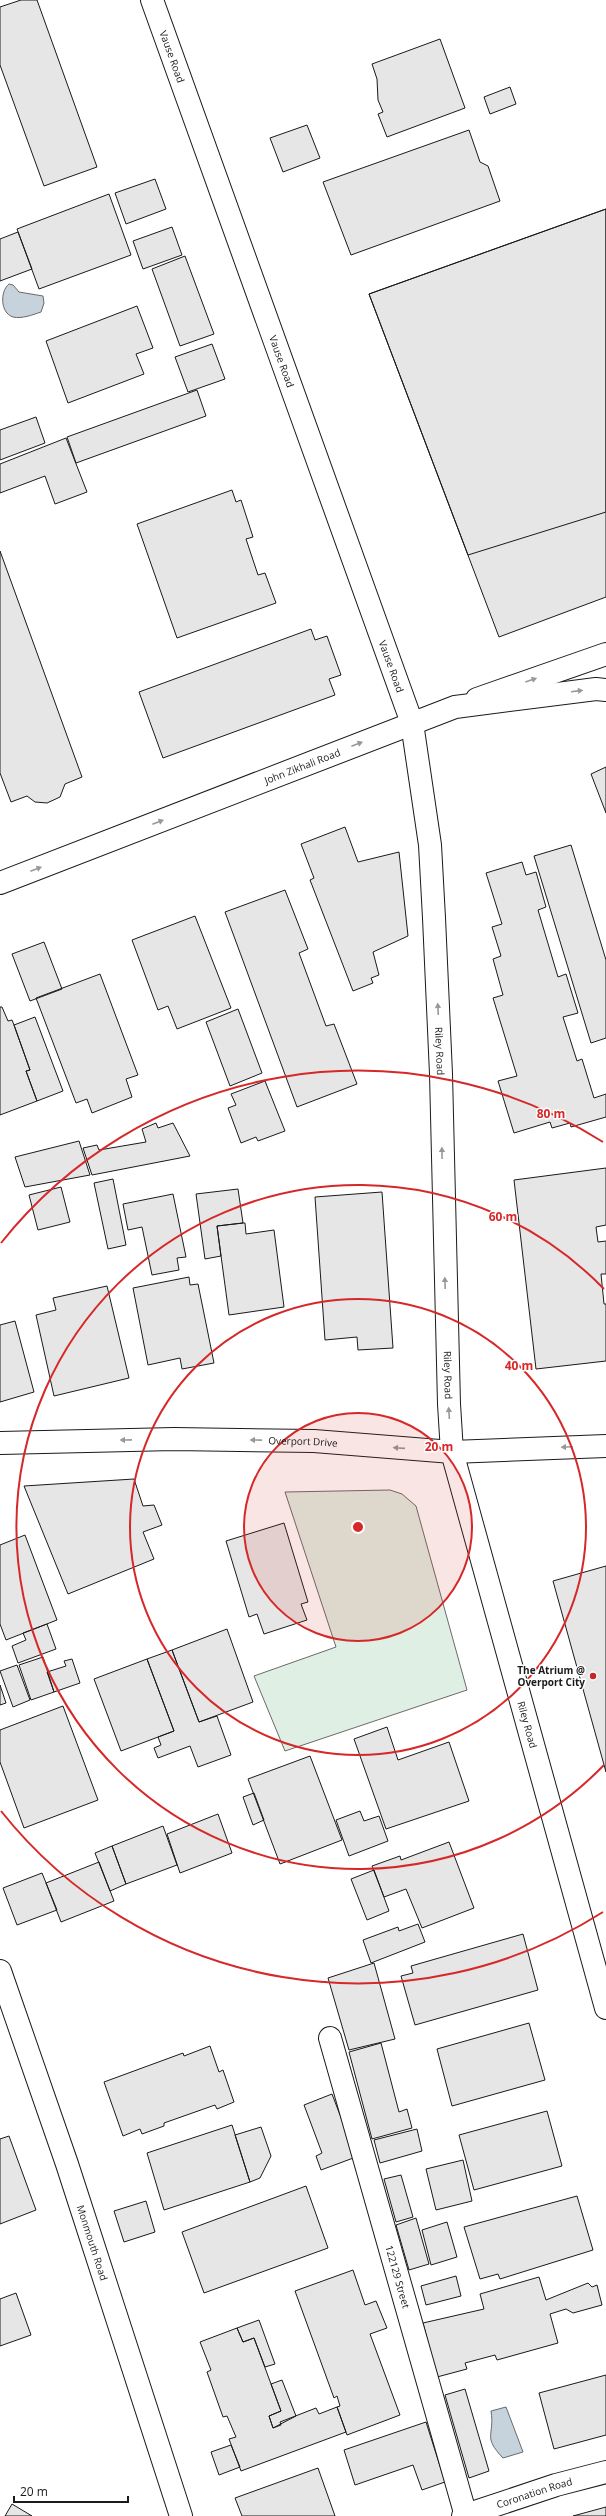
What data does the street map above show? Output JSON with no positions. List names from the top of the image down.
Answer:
{
  "streets": {
    "street": [
      "Vause Road",
      "John Zikhali Road",
      "Riley Road",
      "Overport Drive",
      "Monmouth Road",
      "122129 Street",
      "Coronation Road"
    ]
  },
  "crossings": [
    ["Vause Road", "John Zikhali Road"],
    ["Vause Road", "Riley Road"],
    ["John Zikhali Road", "Riley Road"],
    ["Riley Road", "Overport Drive"],
    ["122129 Street", "Coronation Road"]
  ],
  "one_way": ["John Zikhali Road", "Riley Road", "Overport Drive"],
  "places": ["The Atrium @ Overport City"],
  "scale_bar": "20 m",
  "rings": [
    "80 m",
    "60 m",
    "40 m",
    "20 m"
  ]
}
